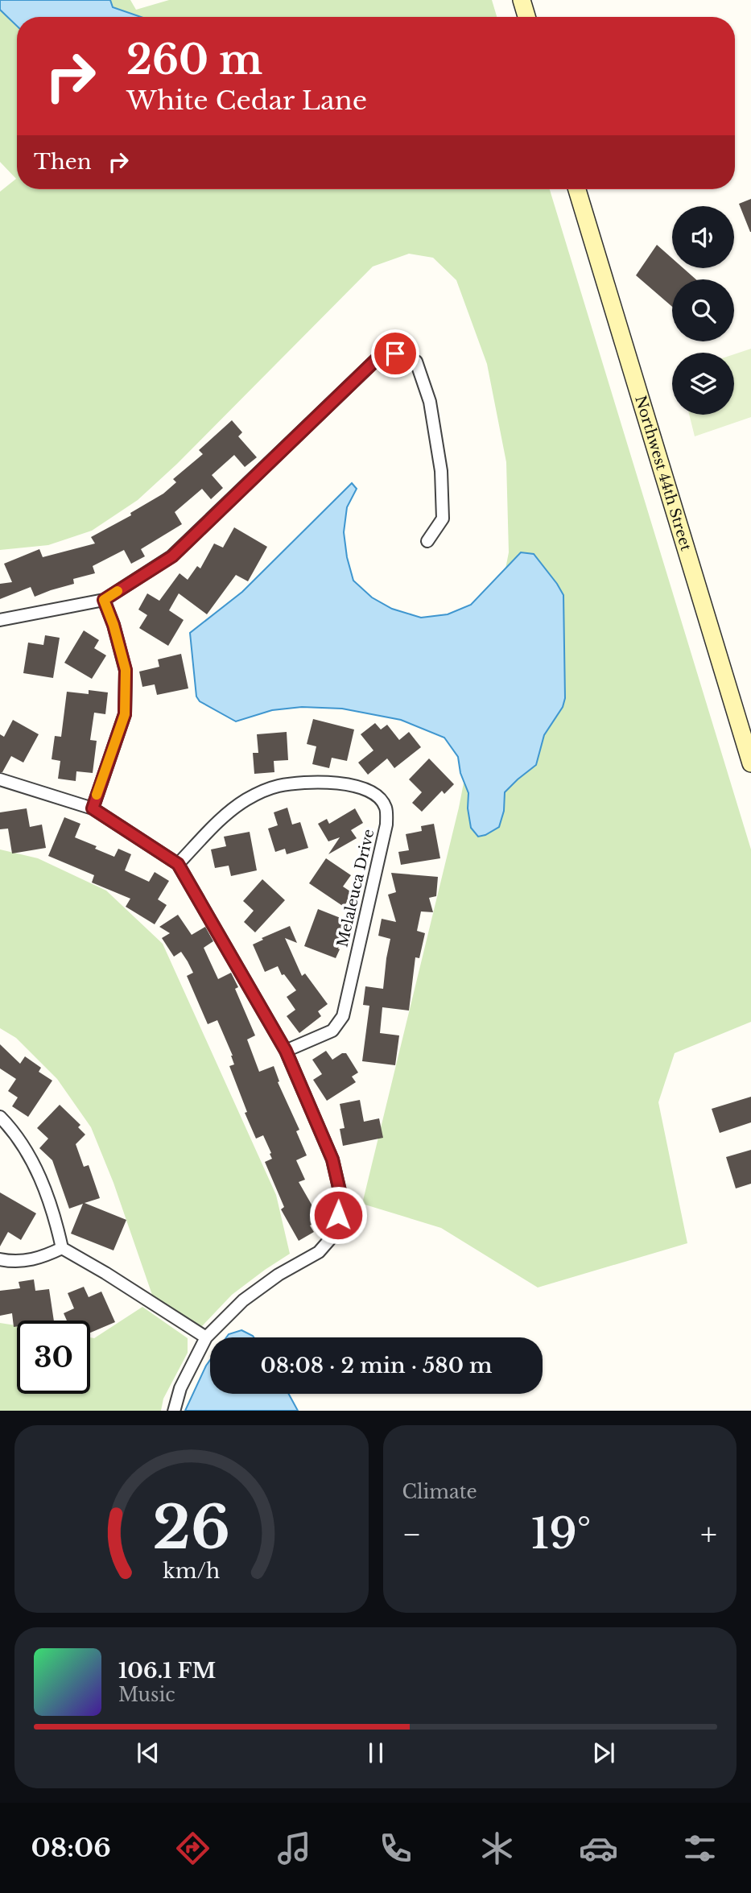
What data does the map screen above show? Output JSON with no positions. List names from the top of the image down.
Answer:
{
  "streets": {
    "street": ["Northwest 44th Street", "Melaleuca Drive"]
  },
  "page": {
    "turn": ["260 m", "White Cedar Lane"],
    "then": "Then",
    "limit": "30",
    "trip": "08:08 · 2 min · 580 m",
    "tile": "Climate",
    "heat": ["−", "19°", "+"],
    "song": ["106.1 FM", "Music"],
    "tabs": "08:06",
    "gauge": ["26", "km/h"]
  }
}
